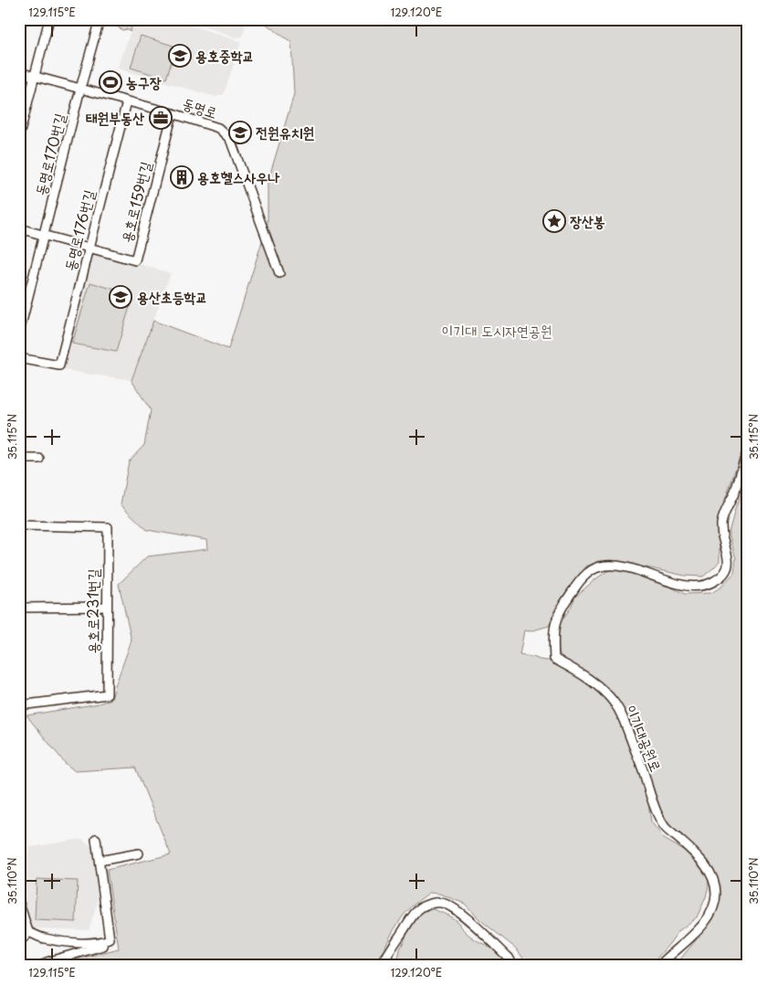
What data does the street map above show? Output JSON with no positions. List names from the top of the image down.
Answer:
{
  "streets": {
    "street": [
      "동명로",
      "동명로170번길",
      "용호로159번길",
      "동명로176번길",
      "용호로231번길",
      "이기대공원로"
    ]
  },
  "crossings": [
    ["동명로", "동명로170번길"],
    ["동명로", "용호로159번길"],
    ["동명로", "동명로176번길"],
    ["동명로170번길", "용호로159번길"],
    ["용호로159번길", "동명로176번길"]
  ],
  "parks": ["이기대 도시자연공원"],
  "places": {
    "school or university": ["용호중학교", "전원유치원", "용산초등학교"],
    "sports": ["농구장"],
    "office": ["태원부동산"],
    "building": ["용호헬스사우나"],
    "place": ["장산봉"]
  },
  "coordinates": [
    "129.115°E",
    "129.120°E",
    "35.115°N",
    "35.110°N"
  ]
}
